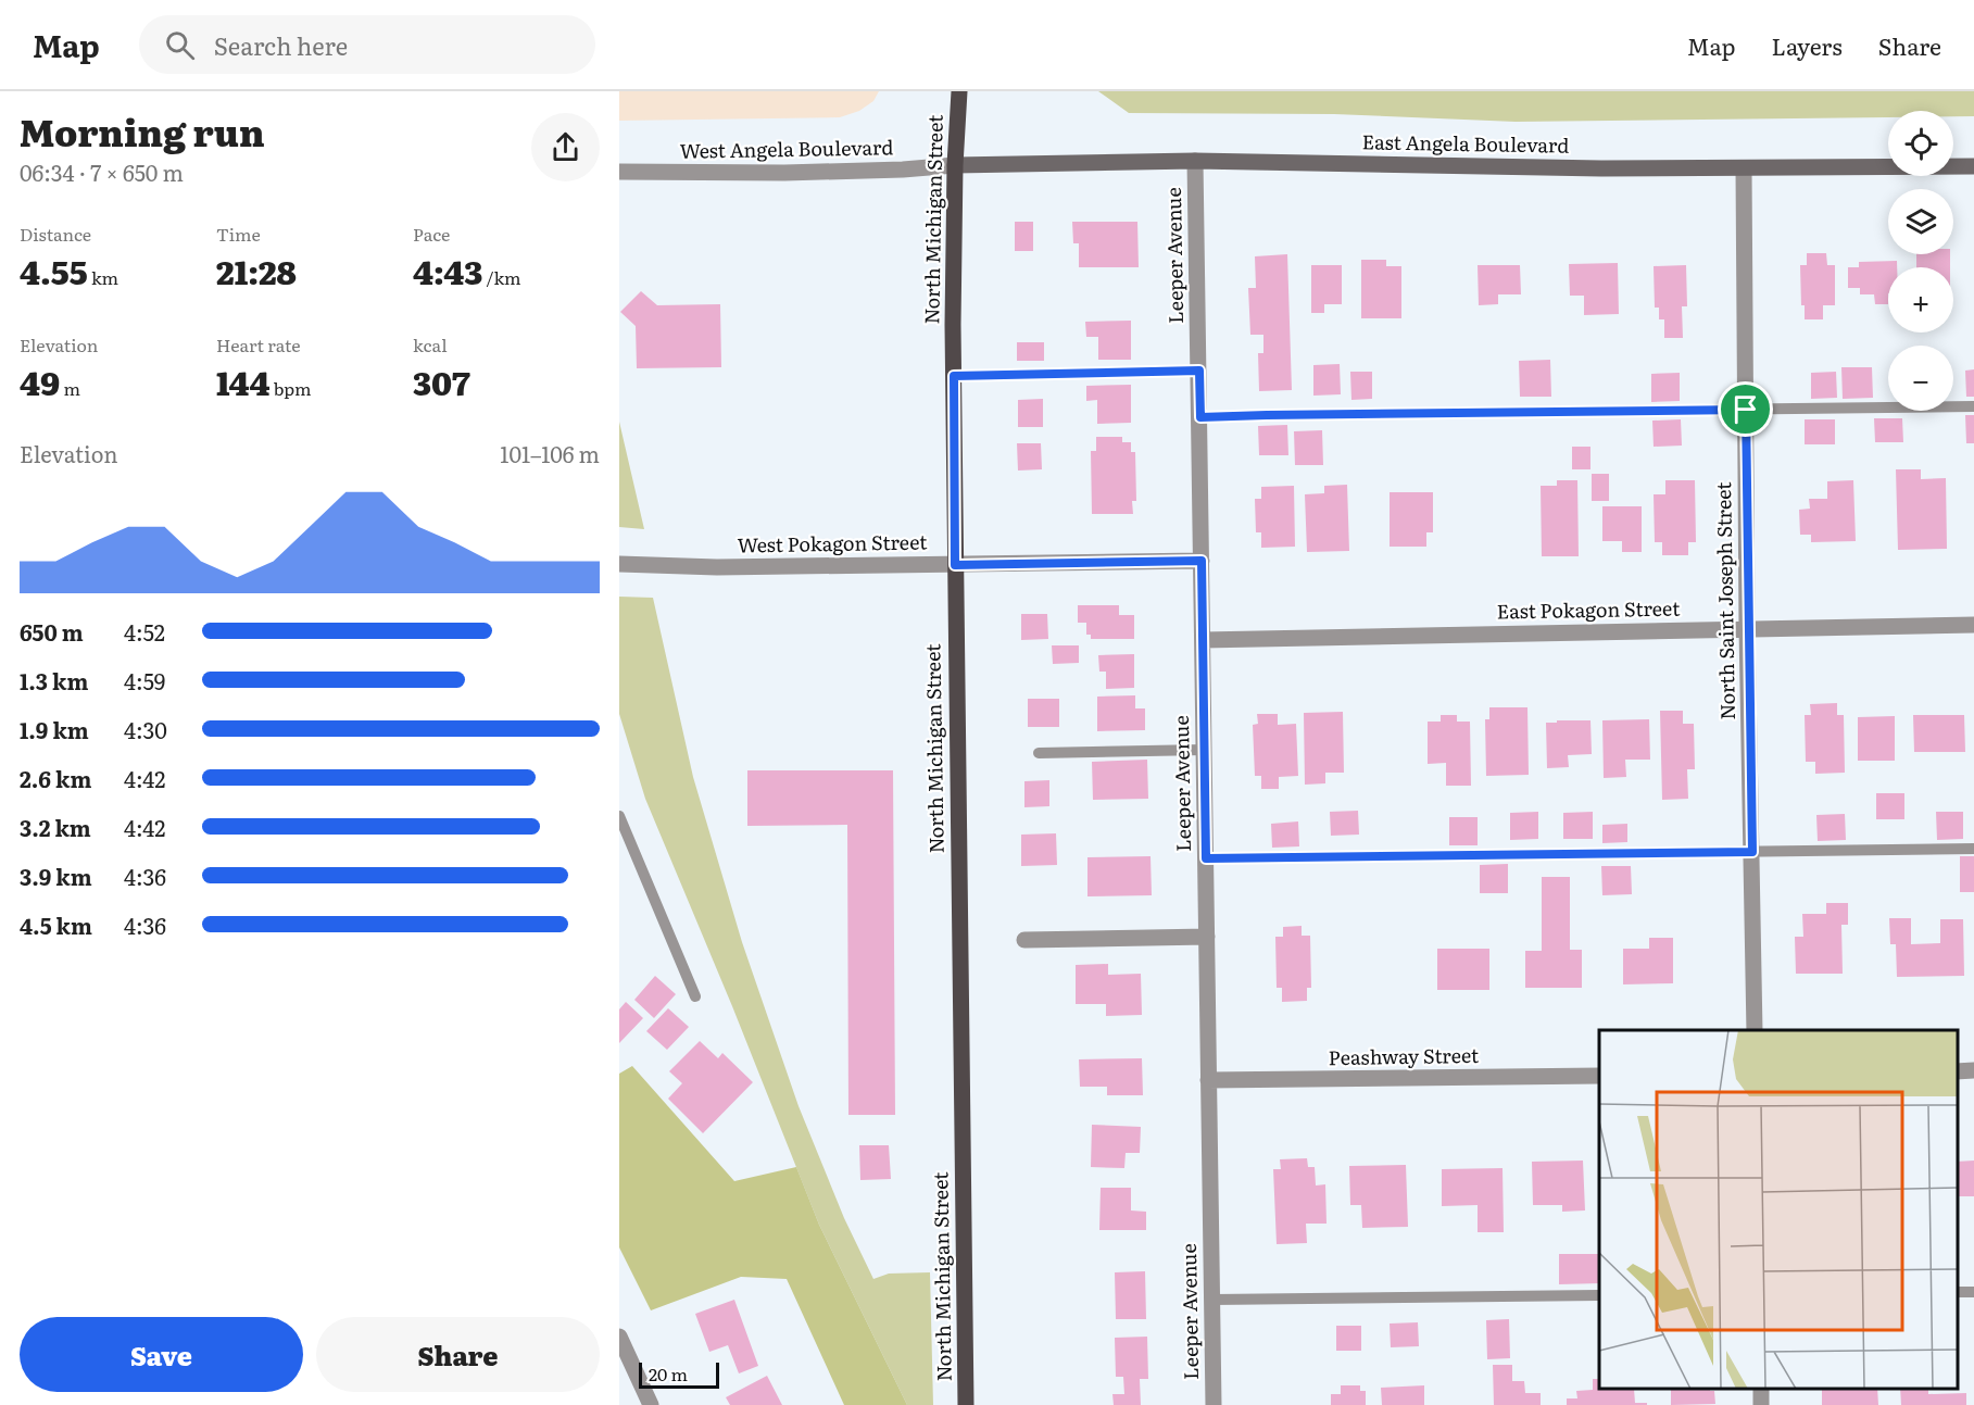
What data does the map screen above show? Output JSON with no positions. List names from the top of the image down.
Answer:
{
  "streets": {
    "main road": ["East Angela Boulevard", "North Michigan Street"],
    "street": [
      "West Angela Boulevard",
      "Leeper Avenue",
      "West Pokagon Street",
      "North Saint Joseph Street",
      "East Pokagon Street",
      "Peashway Street"
    ]
  },
  "crossings": [
    ["East Angela Boulevard", "West Angela Boulevard"],
    ["East Angela Boulevard", "North Michigan Street"],
    ["East Angela Boulevard", "Leeper Avenue"],
    ["East Angela Boulevard", "North Saint Joseph Street"],
    ["West Angela Boulevard", "North Michigan Street"],
    ["North Michigan Street", "West Pokagon Street"],
    ["Leeper Avenue", "West Pokagon Street"],
    ["Leeper Avenue", "East Pokagon Street"],
    ["Leeper Avenue", "Peashway Street"],
    ["North Saint Joseph Street", "East Pokagon Street"]
  ],
  "scale_bar": "20 m",
  "page": {
    "header": "Map",
    "search": "Search here",
    "nav": ["Map", "Layers", "Share"],
    "heading": ["Morning run", "06:34 · 7 × 650 m"],
    "map_buttons": ["+", "−"],
    "stats": [
      ["Distance", "4.55 km"],
      ["Time", "21:28"],
      ["Pace", "4:43 /km"],
      ["Elevation", "49 m"],
      ["Heart rate", "144 bpm"],
      ["kcal", "307"]
    ],
    "chart": ["Elevation", "101–106 m"],
    "list": [
      {
        "name": "650 m",
        "note": "4:52"
      },
      {
        "name": "1.3 km",
        "note": "4:59"
      },
      {
        "name": "1.9 km",
        "note": "4:30"
      },
      {
        "name": "2.6 km",
        "note": "4:42"
      },
      {
        "name": "3.2 km",
        "note": "4:42"
      },
      {
        "name": "3.9 km",
        "note": "4:36"
      },
      {
        "name": "4.5 km",
        "note": "4:36"
      }
    ],
    "buttons": ["Save", "Share"],
    "scale": "20 m"
  }
}
